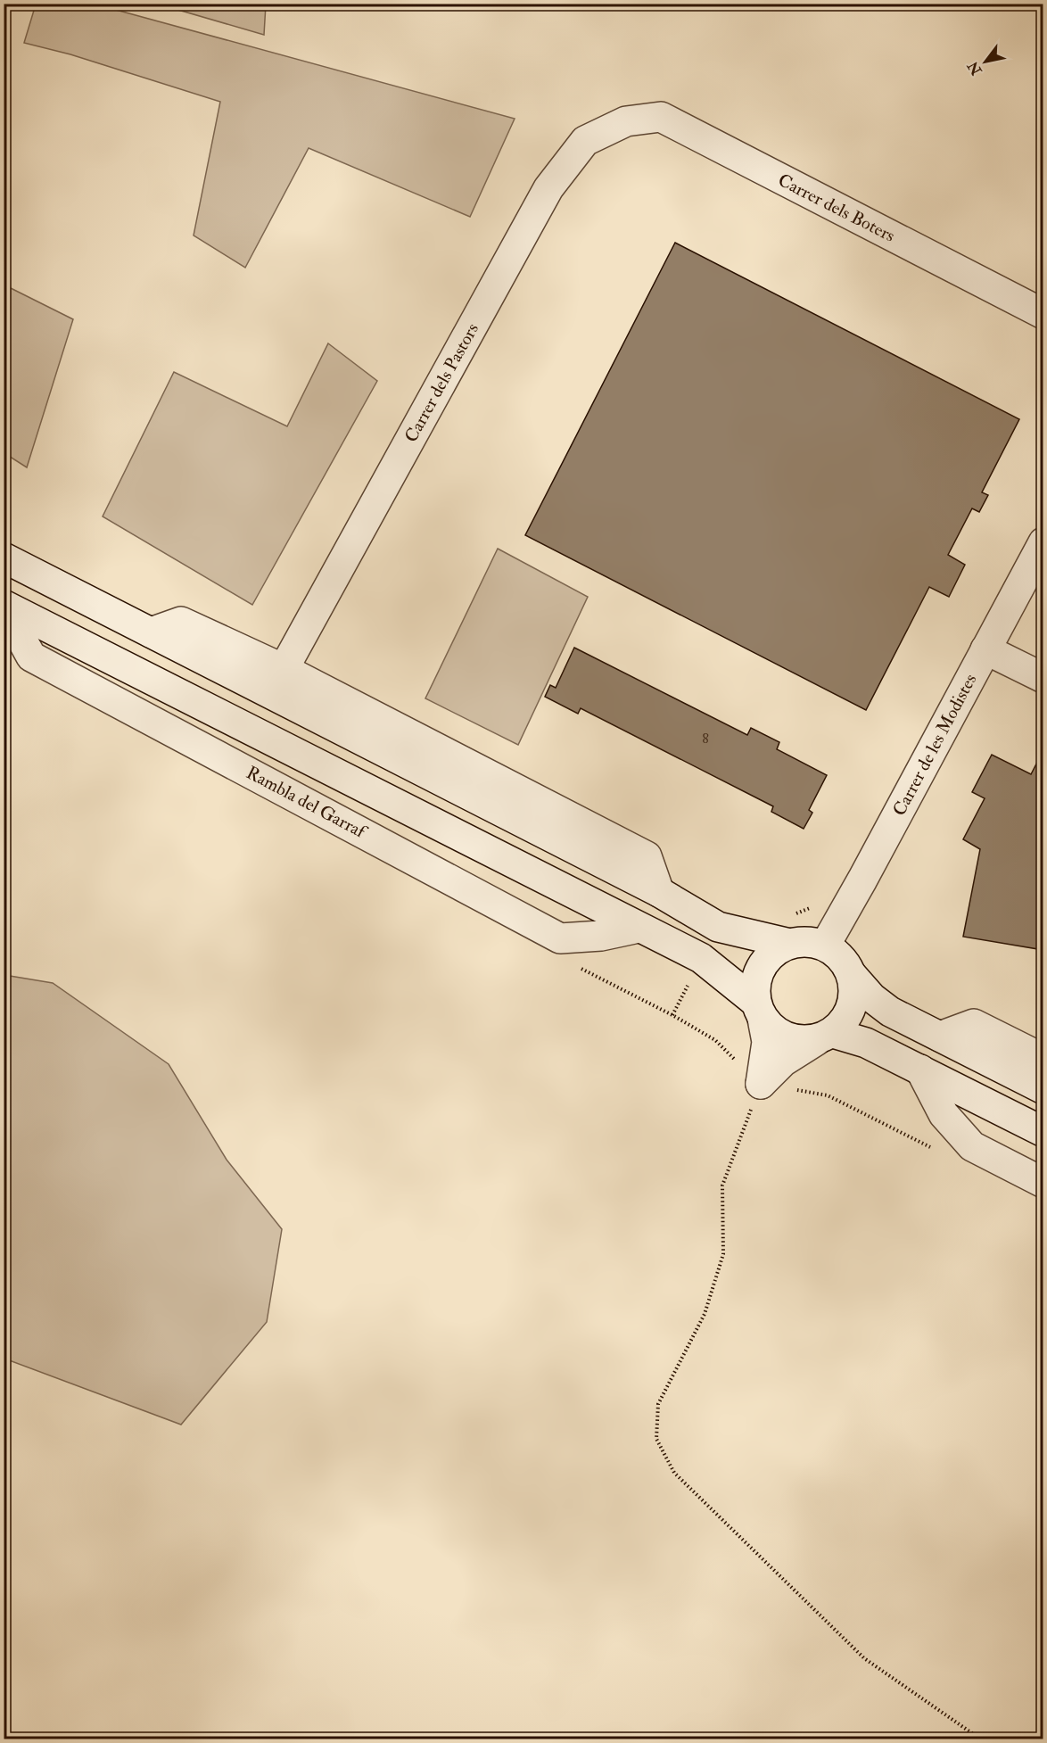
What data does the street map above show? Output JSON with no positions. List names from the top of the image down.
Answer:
{
  "streets": {
    "street": [
      "Carrer dels Boters",
      "Carrer dels Pastors",
      "Carrer de les Modistes",
      "Rambla del Garraf"
    ]
  },
  "crossings": [
    ["Carrer dels Boters", "Carrer dels Pastors"],
    ["Carrer de les Modistes", "Rambla del Garraf"]
  ],
  "house_numbers": ["8"],
  "north": "bottom left"
}
